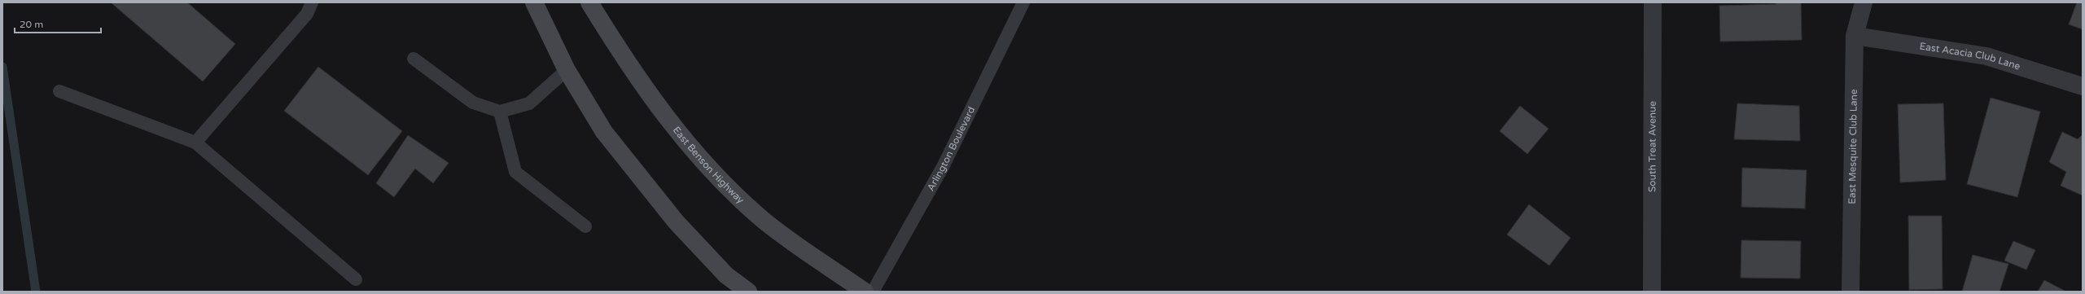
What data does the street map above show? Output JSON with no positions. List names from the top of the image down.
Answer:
{
  "streets": {
    "main road": ["East Benson Highway"],
    "street": ["East Acacia Club Lane", "South Treat Avenue", "East Mesquite Club Lane"],
    "lane": ["Arlington Boulevard"]
  },
  "crossings": [
    ["East Acacia Club Lane", "East Mesquite Club Lane"]
  ],
  "scale_bar": "20 m"
}
